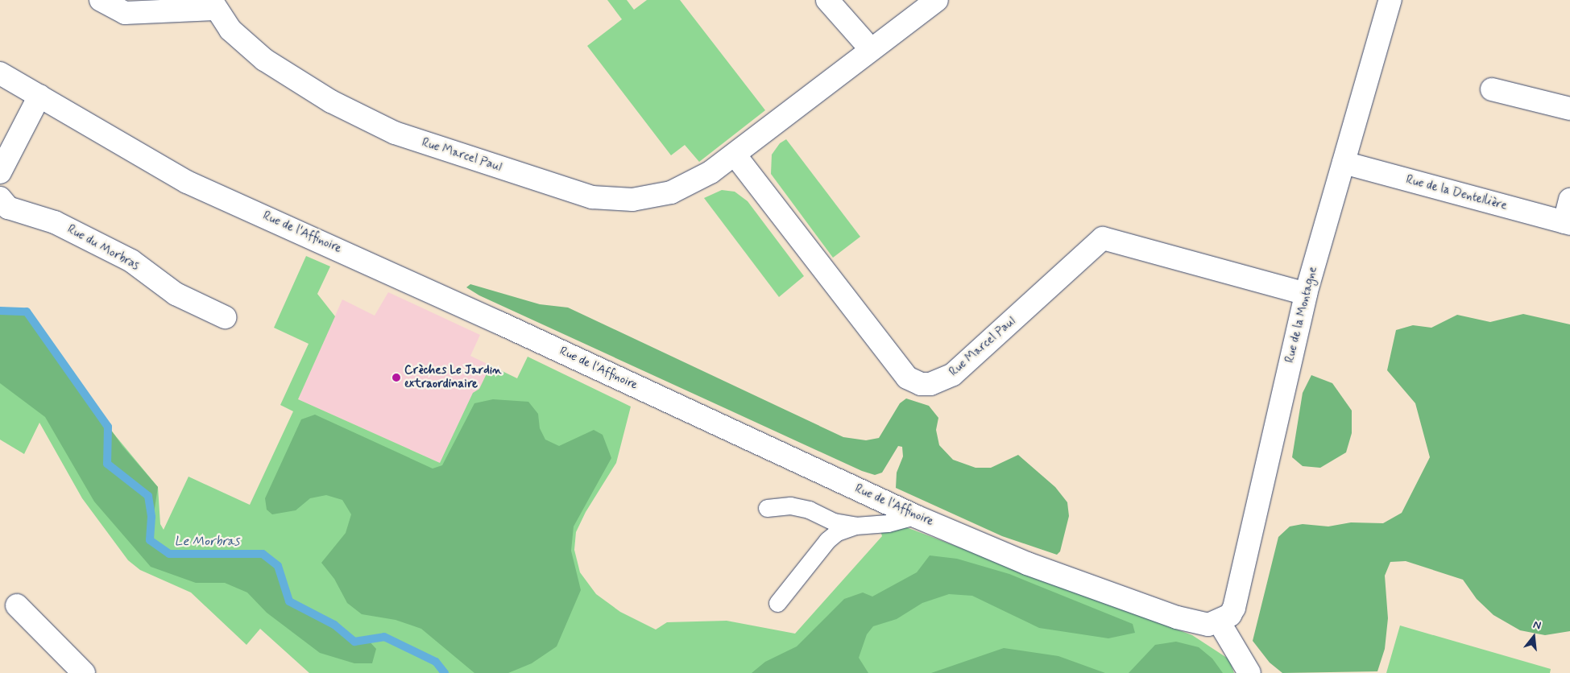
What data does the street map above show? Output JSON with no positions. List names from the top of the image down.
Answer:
{
  "streets": {
    "street": [
      "Rue Marcel Paul",
      "Rue de la Dentellière",
      "Rue de l'Affinoire",
      "Rue du Morbras",
      "Rue de la Montagne"
    ]
  },
  "crossings": [
    ["Rue Marcel Paul", "Rue de la Montagne"],
    ["Rue de la Dentellière", "Rue de la Montagne"],
    ["Rue de l'Affinoire", "Rue de la Montagne"]
  ],
  "water": ["Le Morbras"],
  "places": ["Crèches Le Jardin extraordinaire"],
  "north": "top"
}
